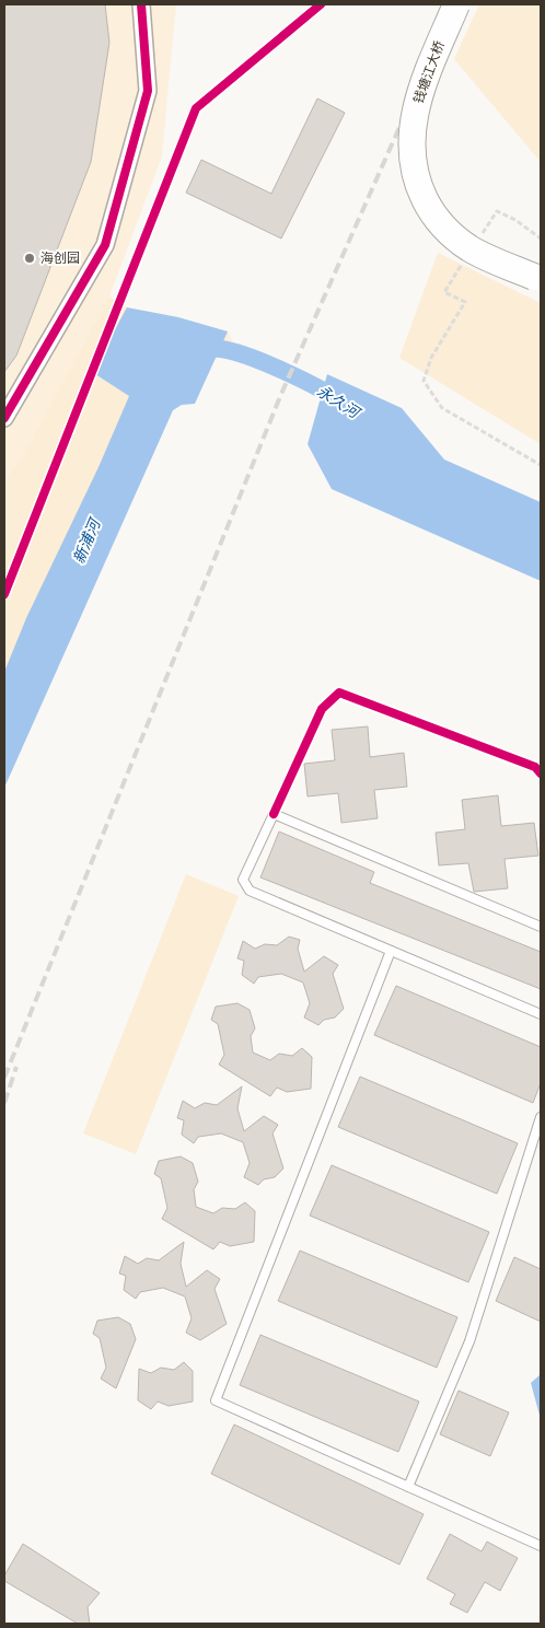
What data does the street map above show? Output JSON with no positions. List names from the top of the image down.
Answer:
{
  "streets": {
    "main road": ["钱塘江大桥"]
  },
  "water": ["永久河", "新浦河"],
  "places": ["海创园"]
}
